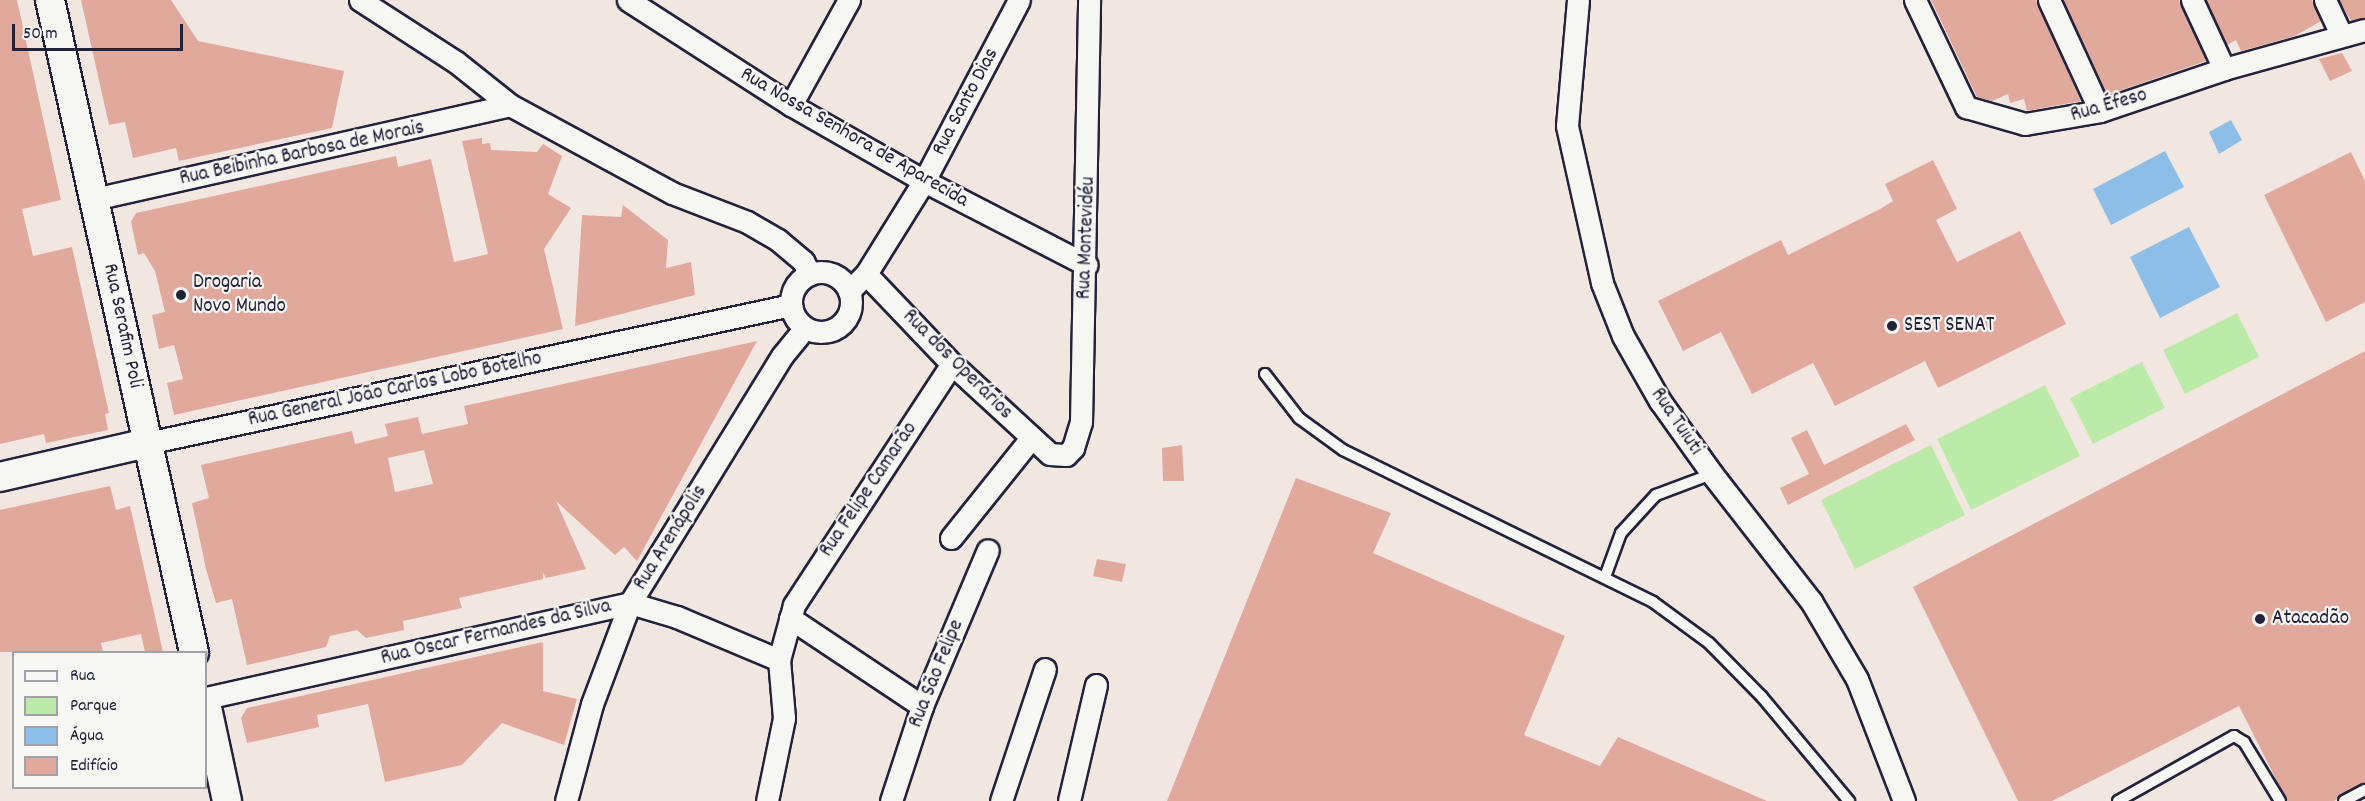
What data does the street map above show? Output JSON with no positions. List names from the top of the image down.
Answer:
{
  "streets": {
    "street": [
      "Rua Santo Dias",
      "Rua Éfeso",
      "Rua Nossa Senhora de Aparecida",
      "Rua Beibinha Barbosa de Morais",
      "Rua Montevidéu",
      "Rua Serafim Poli",
      "Rua dos Operários",
      "Rua General João Carlos Lobo Botelho",
      "Rua Tuiuti",
      "Rua Felipe Camarão",
      "Rua Arenápolis",
      "Rua Oscar Fernandes da Silva",
      "Rua São Felipe"
    ]
  },
  "crossings": [
    ["Rua Santo Dias", "Rua Nossa Senhora de Aparecida"],
    ["Rua Santo Dias", "Rua dos Operários"],
    ["Rua Santo Dias", "Rua General João Carlos Lobo Botelho"],
    ["Rua Santo Dias", "Rua Arenápolis"],
    ["Rua Nossa Senhora de Aparecida", "Rua Montevidéu"],
    ["Rua Beibinha Barbosa de Morais", "Rua Serafim Poli"],
    ["Rua Montevidéu", "Rua dos Operários"],
    ["Rua Serafim Poli", "Rua General João Carlos Lobo Botelho"],
    ["Rua dos Operários", "Rua Felipe Camarão"],
    ["Rua General João Carlos Lobo Botelho", "Rua Arenápolis"],
    ["Rua Felipe Camarão", "Rua Oscar Fernandes da Silva"],
    ["Rua Arenápolis", "Rua Oscar Fernandes da Silva"]
  ],
  "places": ["Drogaria Novo Mundo", "SEST SENAT", "Atacadão"],
  "legend": [
    "Rua",
    "Parque",
    "Água",
    "Edifício"
  ],
  "scale_bar": "50 m"
}
